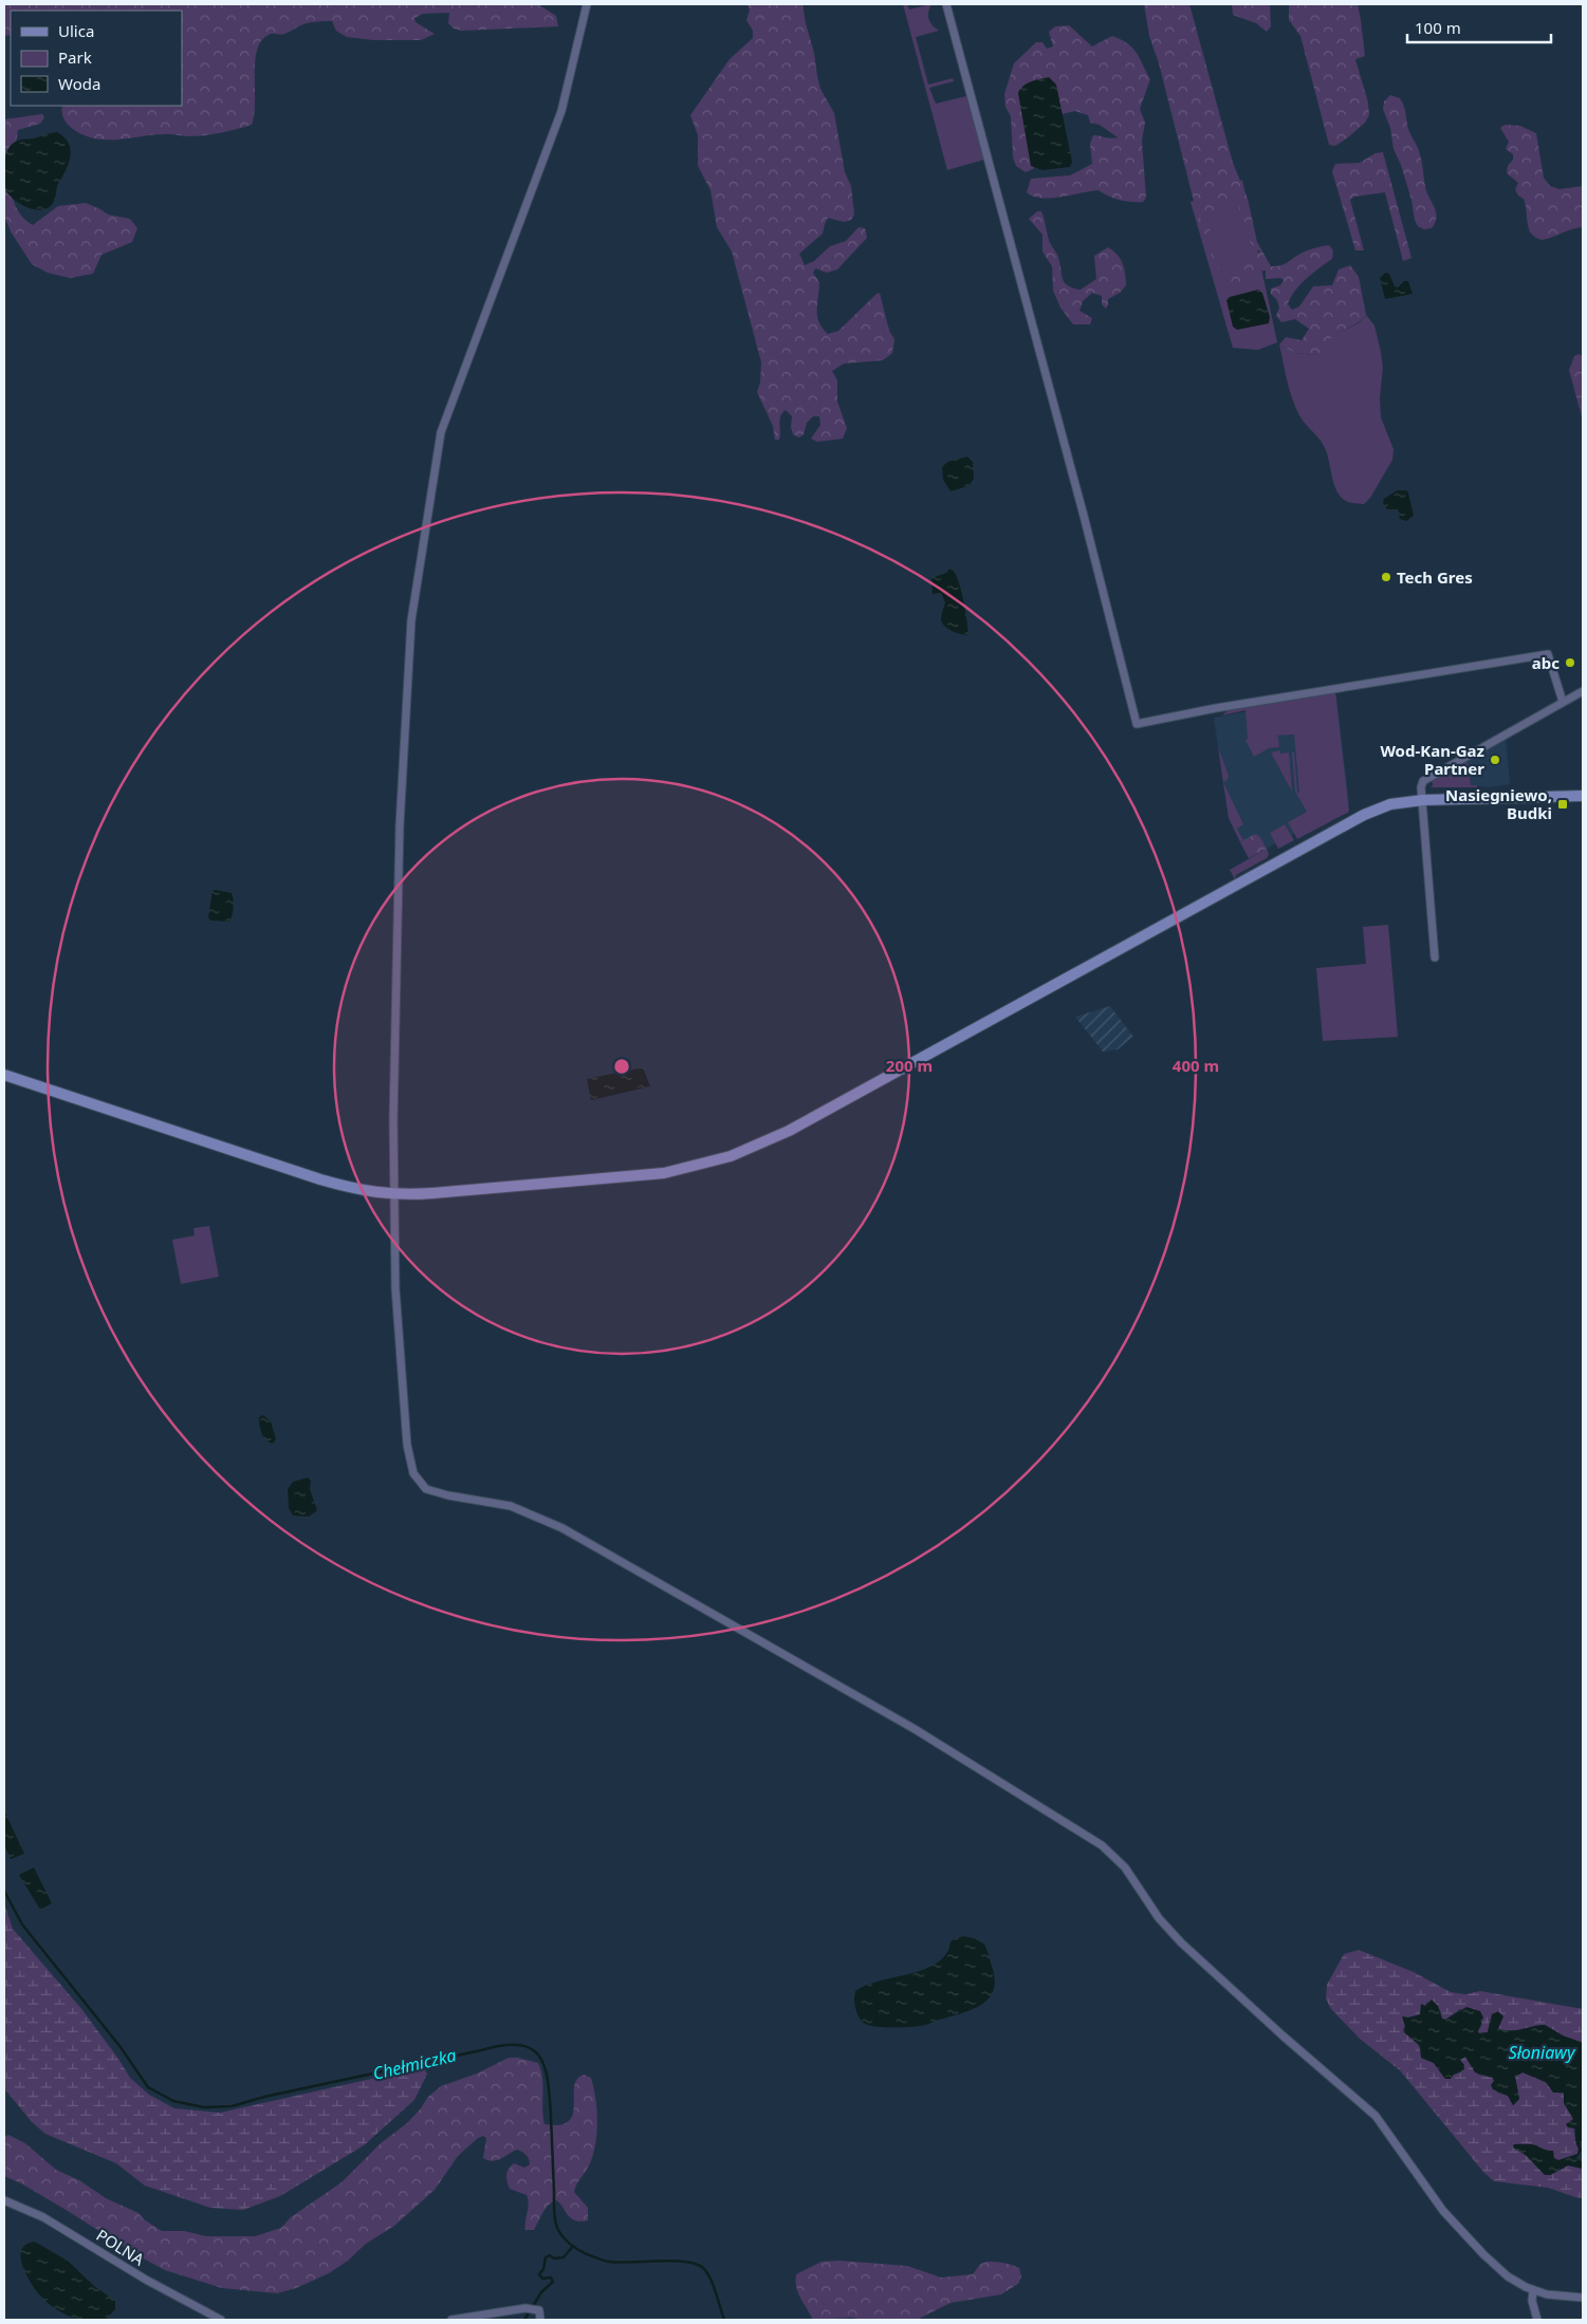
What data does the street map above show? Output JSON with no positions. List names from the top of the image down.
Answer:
{
  "streets": {
    "street": ["POLNA"]
  },
  "water": ["Słoniawy", "Chełmiczka"],
  "places": {
    "other": ["Tech Gres", "abc", "Wod-Kan-Gaz Partner"],
    "transit": ["Nasiegniewo, Budki"]
  },
  "legend": ["Ulica", "Park", "Woda"],
  "scale_bar": "100 m",
  "rings": ["200 m", "400 m"]
}
